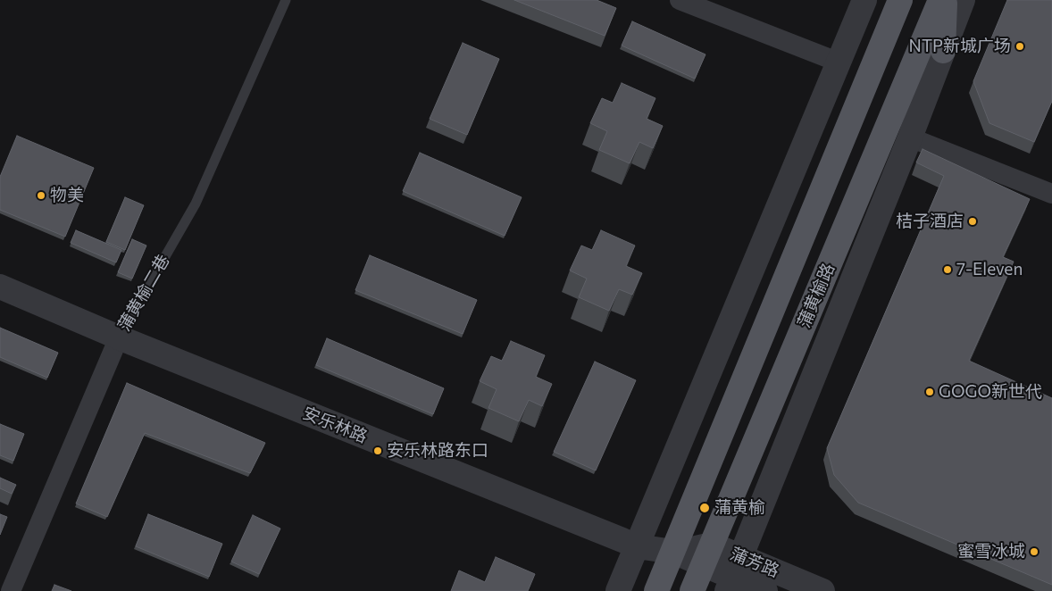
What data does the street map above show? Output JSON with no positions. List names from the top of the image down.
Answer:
{
  "streets": {
    "main road": ["蒲黄榆路"],
    "street": ["蒲黄榆二巷", "安乐林路", "蒲芳路"]
  },
  "crossings": [
    ["蒲黄榆二巷", "安乐林路"],
    ["蒲黄榆路", "安乐林路"],
    ["蒲黄榆路", "蒲芳路"],
    ["安乐林路", "蒲芳路"]
  ],
  "places": [
    "NTP新城广场",
    "物美",
    "桔子酒店",
    "7-Eleven",
    "GOGO新世代",
    "安乐林路东口",
    "蒲黄榆",
    "蜜雪冰城"
  ]
}
